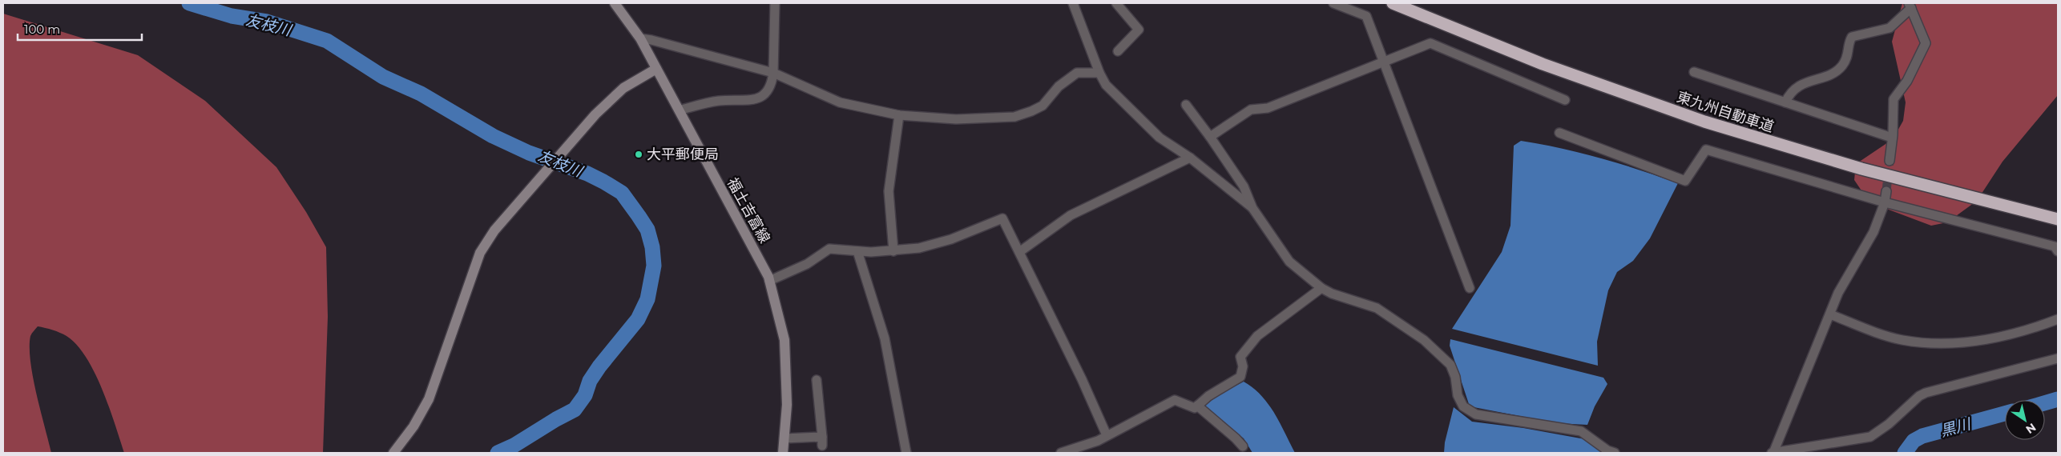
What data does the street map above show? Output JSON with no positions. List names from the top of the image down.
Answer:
{
  "streets": {
    "highway": ["東九州自動車道"],
    "main road": ["福土吉富線"]
  },
  "water": ["友枝川", "黒川"],
  "places": ["大平郵便局"],
  "scale_bar": "100 m",
  "north": "bottom right"
}
